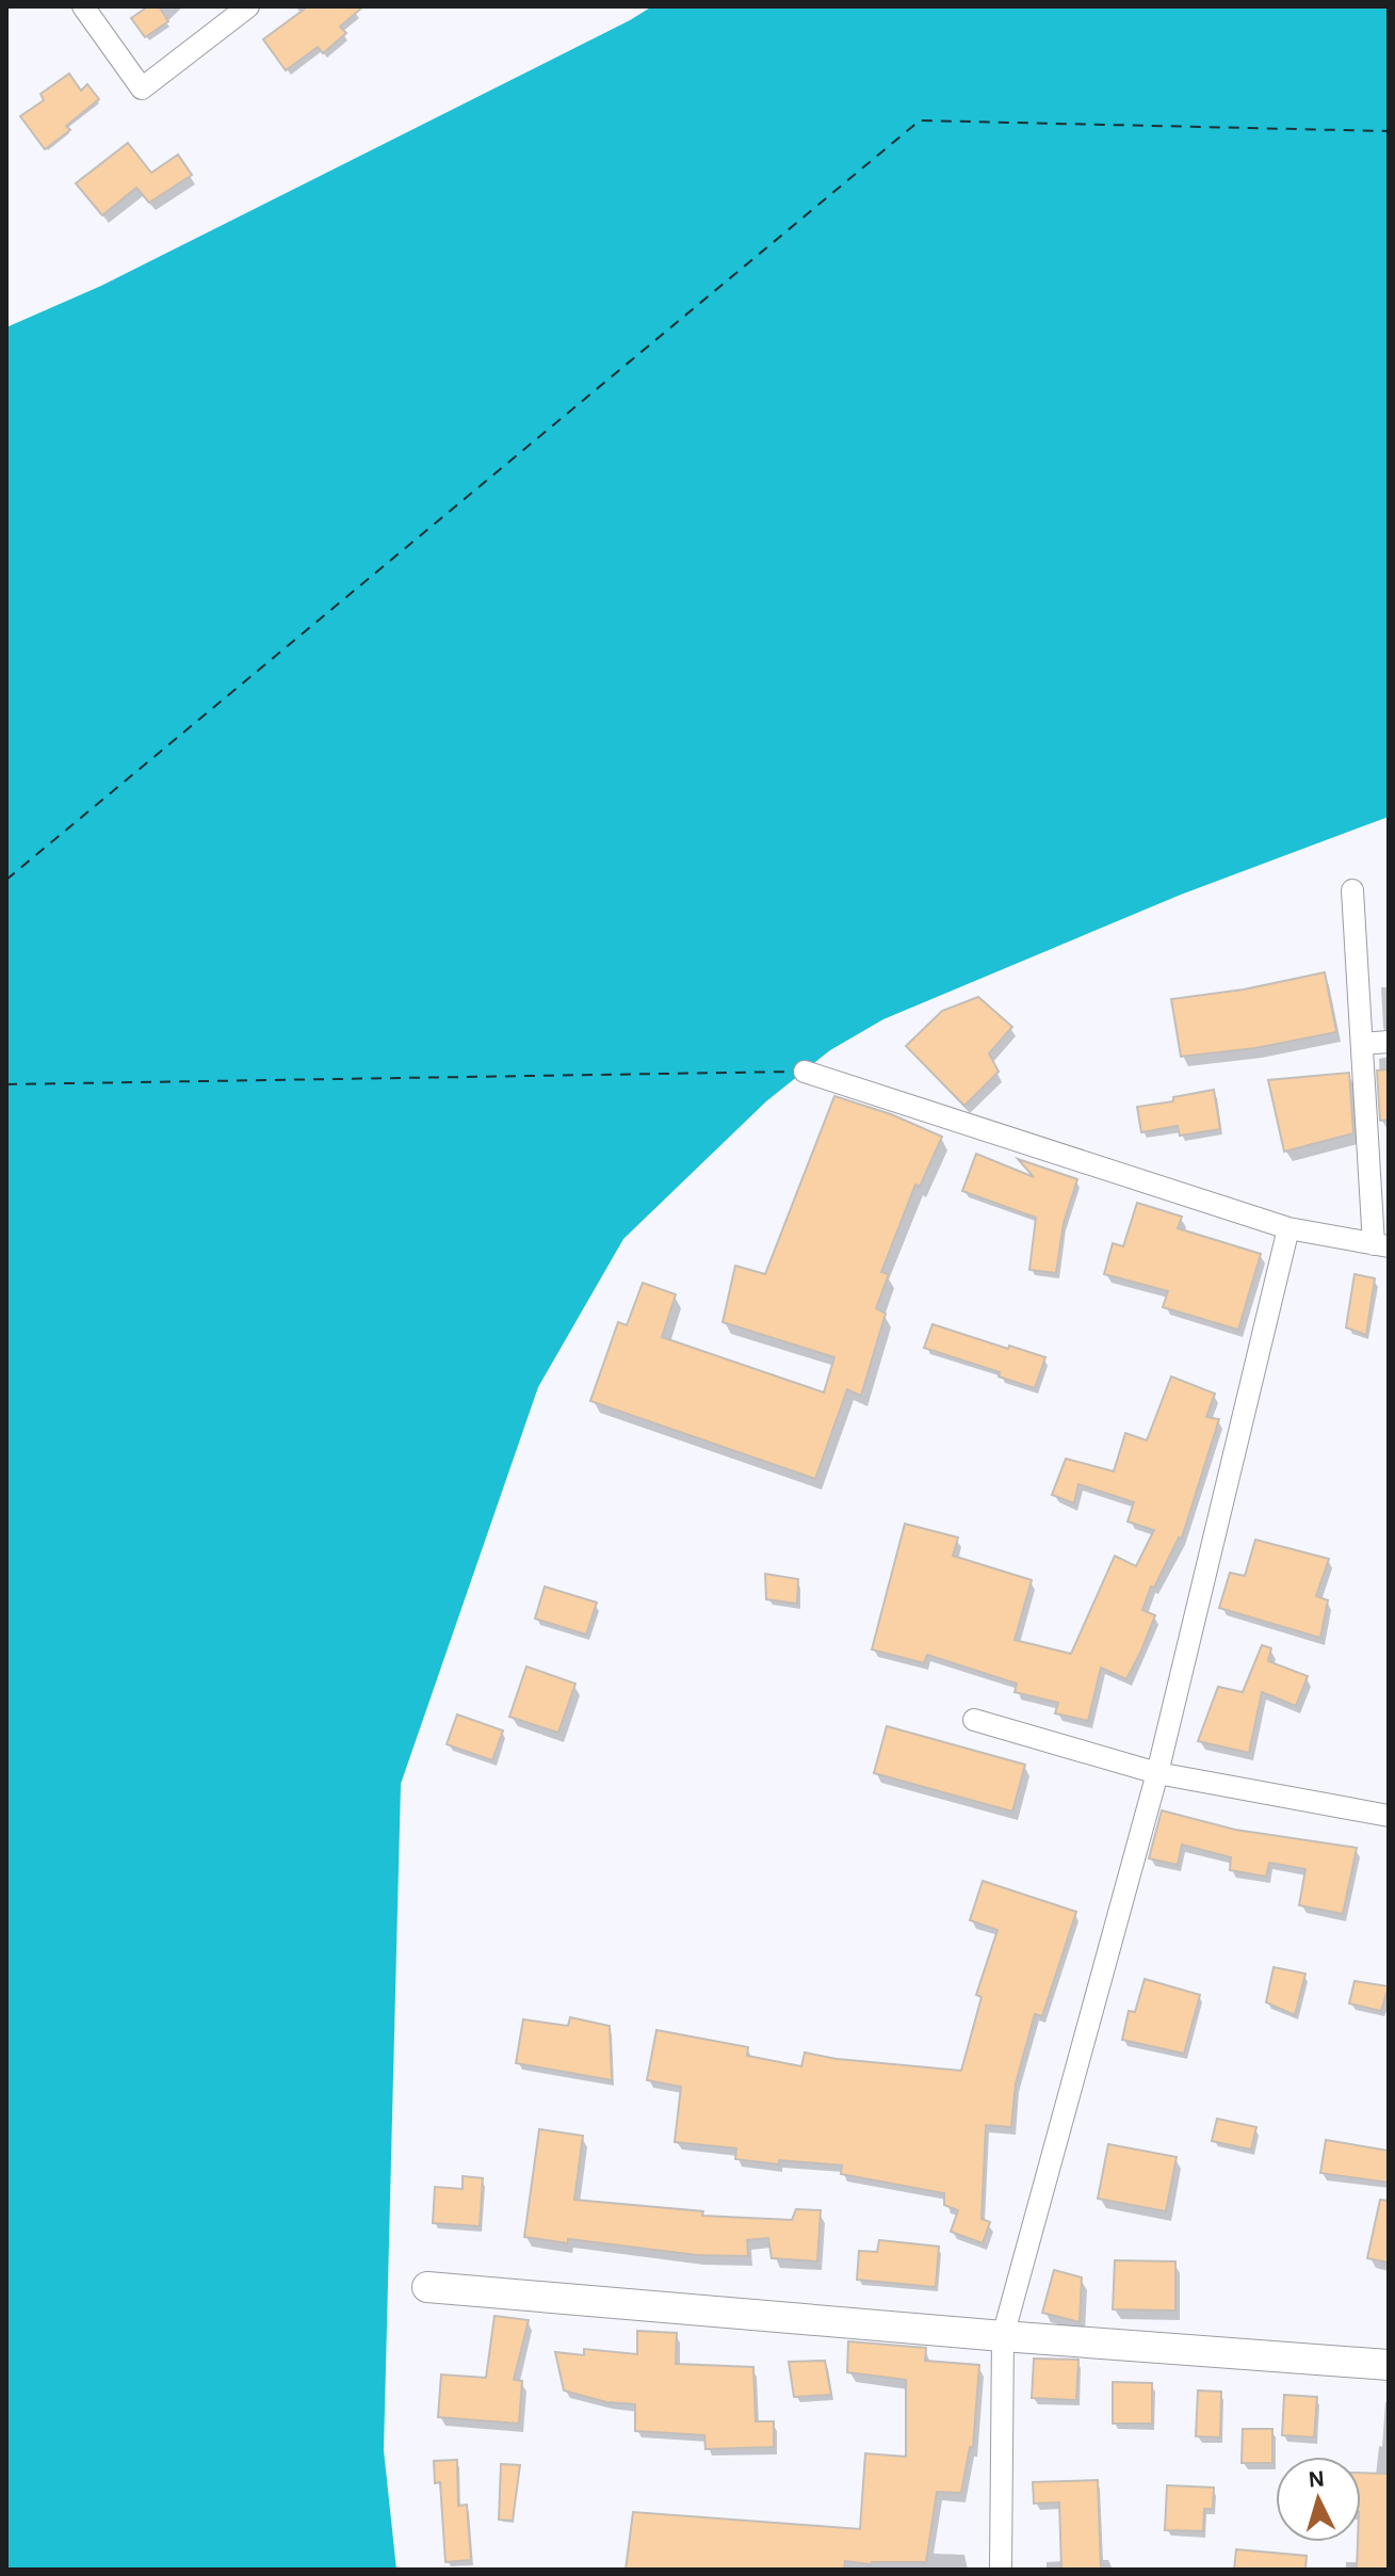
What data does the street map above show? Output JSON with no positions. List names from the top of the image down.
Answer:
{
  "north": "top"
}
